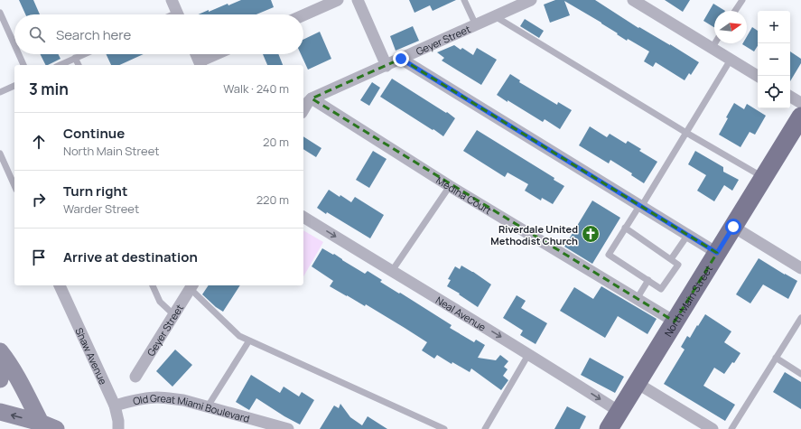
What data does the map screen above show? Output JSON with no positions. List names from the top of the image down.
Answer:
{
  "streets": {
    "main road": ["North Main Street"],
    "street": [
      "Geyer Street",
      "Medina Court",
      "Neal Avenue",
      "Shaw Avenue",
      "Old Great Miami Boulevard"
    ]
  },
  "crossings": [
    ["Geyer Street", "Medina Court"],
    ["Medina Court", "North Main Street"],
    ["North Main Street", "Neal Avenue"],
    ["Shaw Avenue", "Old Great Miami Boulevard"]
  ],
  "one_way": ["Neal Avenue"],
  "places": {
    "church": ["Riverdale United Methodist Church"]
  },
  "north": "right",
  "page": {
    "map_buttons": ["+", "−"],
    "search": "Search here",
    "heading": ["3 min", "Walk · 240 m"],
    "list": [
      ["Continue", "North Main Street", "20 m"],
      ["Turn right", "Warder Street", "220 m"],
      "Arrive at destination"
    ]
  }
}
